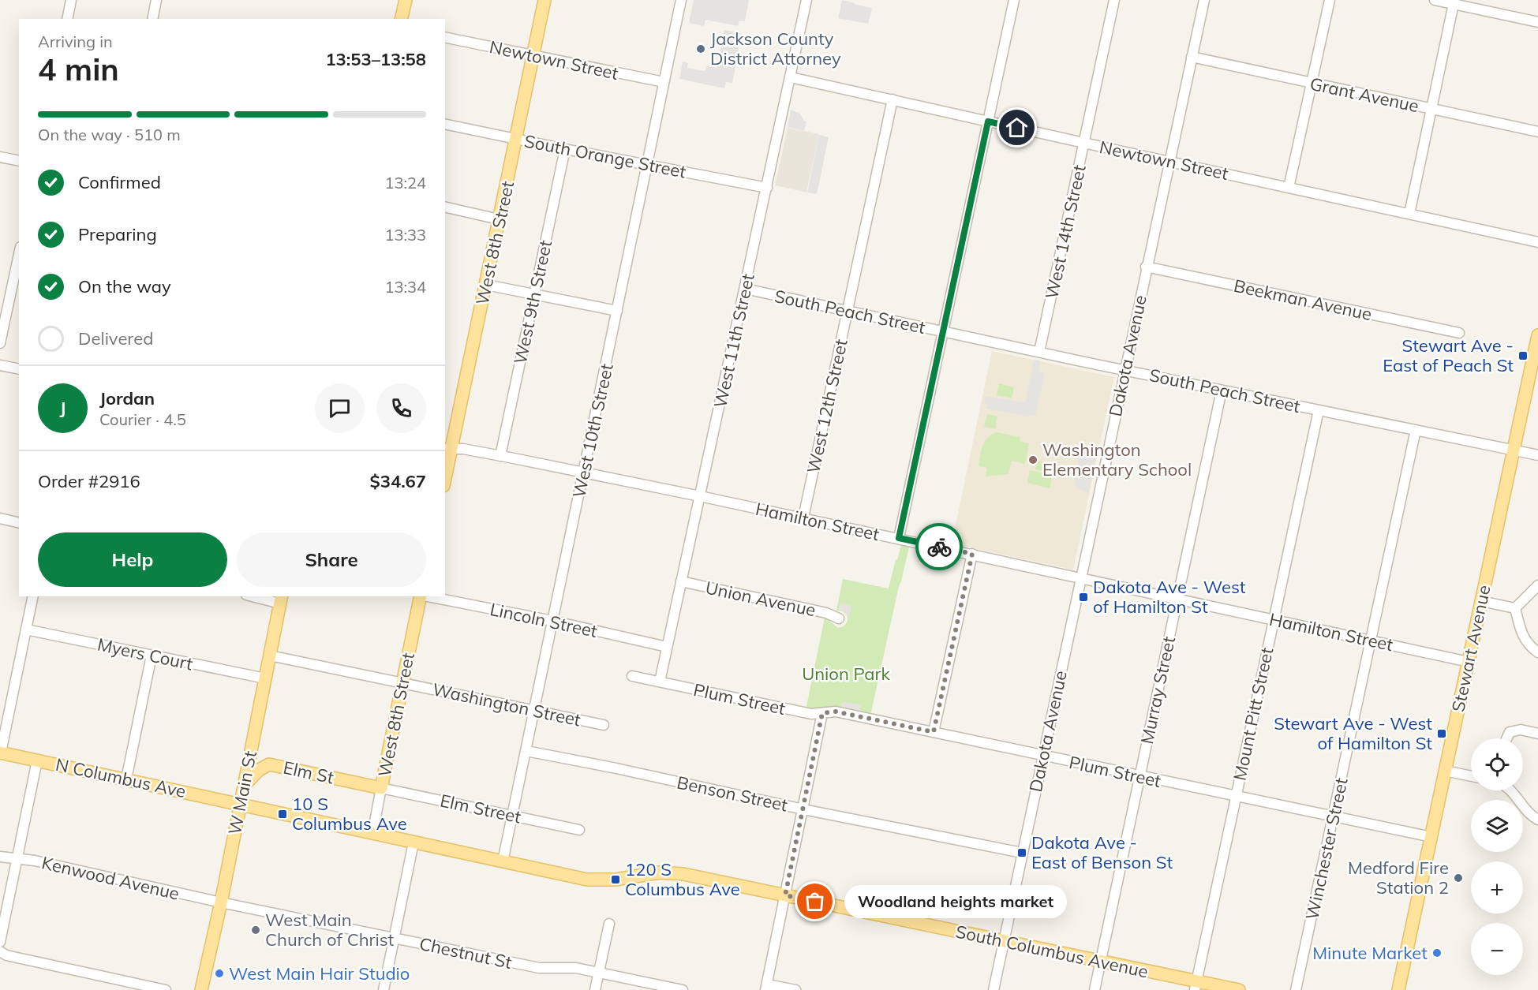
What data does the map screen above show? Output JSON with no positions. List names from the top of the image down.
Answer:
{
  "streets": {
    "main road": [
      "West 8th Street",
      "Stewart Avenue",
      "Elm St",
      "N Columbus Ave",
      "W Main St",
      "South Columbus Avenue"
    ],
    "street": [
      "Newtown Street",
      "Grant Avenue",
      "South Orange Street",
      "West 14th Street",
      "Beekman Avenue",
      "West 9th Street",
      "South Peach Street",
      "West 11th Street",
      "Dakota Avenue",
      "West 12th Street",
      "West 10th Street",
      "Hamilton Street",
      "Union Avenue",
      "Lincoln Street",
      "Myers Court",
      "Murray Street",
      "Plum Street",
      "Washington Street",
      "Mount Pitt Street",
      "Benson Street",
      "Elm Street",
      "Winchester Street",
      "Kenwood Avenue",
      "Chestnut St"
    ]
  },
  "crossings": [
    ["Newtown Street", "West 14th Street"],
    ["Newtown Street", "West 8th Street"],
    ["Newtown Street", "West 11th Street"],
    ["Newtown Street", "Dakota Avenue"],
    ["Newtown Street", "West 12th Street"],
    ["Newtown Street", "West 10th Street"],
    ["Grant Avenue", "Dakota Avenue"],
    ["South Orange Street", "West 8th Street"],
    ["South Orange Street", "West 9th Street"],
    ["South Orange Street", "West 11th Street"],
    ["South Orange Street", "West 10th Street"],
    ["West 14th Street", "South Peach Street"],
    ["West 8th Street", "Hamilton Street"],
    ["West 8th Street", "Washington Street"],
    ["West 8th Street", "Elm St"],
    ["West 8th Street", "N Columbus Ave"],
    ["West 8th Street", "Elm Street"],
    ["West 8th Street", "South Columbus Avenue"],
    ["Beekman Avenue", "Dakota Avenue"],
    ["West 9th Street", "Hamilton Street"],
    ["South Peach Street", "West 11th Street"],
    ["South Peach Street", "Dakota Avenue"],
    ["South Peach Street", "West 12th Street"],
    ["South Peach Street", "Stewart Avenue"],
    ["South Peach Street", "Murray Street"],
    ["South Peach Street", "Mount Pitt Street"],
    ["South Peach Street", "Winchester Street"],
    ["West 11th Street", "Hamilton Street"],
    ["West 11th Street", "Union Avenue"],
    ["West 11th Street", "Lincoln Street"],
    ["West 11th Street", "Plum Street"],
    ["Dakota Avenue", "Hamilton Street"],
    ["Dakota Avenue", "Plum Street"],
    ["Dakota Avenue", "Benson Street"],
    ["Dakota Avenue", "South Columbus Avenue"],
    ["West 12th Street", "Hamilton Street"],
    ["West 10th Street", "Hamilton Street"],
    ["West 10th Street", "Lincoln Street"],
    ["West 10th Street", "Washington Street"],
    ["West 10th Street", "Benson Street"],
    ["West 10th Street", "Elm Street"],
    ["West 10th Street", "South Columbus Avenue"],
    ["Hamilton Street", "Stewart Avenue"],
    ["Hamilton Street", "Murray Street"],
    ["Hamilton Street", "Mount Pitt Street"],
    ["Hamilton Street", "Winchester Street"],
    ["Stewart Avenue", "Plum Street"],
    ["Myers Court", "W Main St"],
    ["Murray Street", "Plum Street"],
    ["Murray Street", "South Columbus Avenue"],
    ["Plum Street", "Mount Pitt Street"],
    ["Plum Street", "Winchester Street"],
    ["Washington Street", "W Main St"],
    ["Mount Pitt Street", "South Columbus Avenue"],
    ["Elm St", "W Main St"],
    ["Elm St", "Elm Street"],
    ["N Columbus Ave", "W Main St"],
    ["N Columbus Ave", "South Columbus Avenue"],
    ["W Main St", "Kenwood Avenue"],
    ["W Main St", "Chestnut St"],
    ["Kenwood Avenue", "Chestnut St"]
  ],
  "parks": ["Union Park"],
  "places": {
    "other": [
      "Jackson County District Attorney",
      "Washington Elementary School",
      "Medford Fire Station 2",
      "Woodland heights market",
      "West Main Church of Christ",
      "Minute Market",
      "West Main Hair Studio"
    ],
    "transit": [
      "Stewart Ave - East of Peach St",
      "Dakota Ave - West of Hamilton St",
      "Stewart Ave - West of Hamilton St",
      "10 S Columbus Ave",
      "Dakota Ave - East of Benson St",
      "120 S Columbus Ave"
    ]
  },
  "page": {
    "heading": ["4 min", "Arriving in", "13:53–13:58"],
    "panel": [
      "Jordan",
      "Courier · 4.5",
      "Order #2916",
      "$34.67"
    ],
    "bar": "On the way · 510 m",
    "list": [
      ["Confirmed", "13:24"],
      ["Preparing", "13:33"],
      ["On the way", "13:34"],
      "Delivered"
    ],
    "round": "J",
    "buttons": ["Help", "Share"],
    "map_buttons": ["+", "−"],
    "bubble": "Woodland heights market"
  }
}
